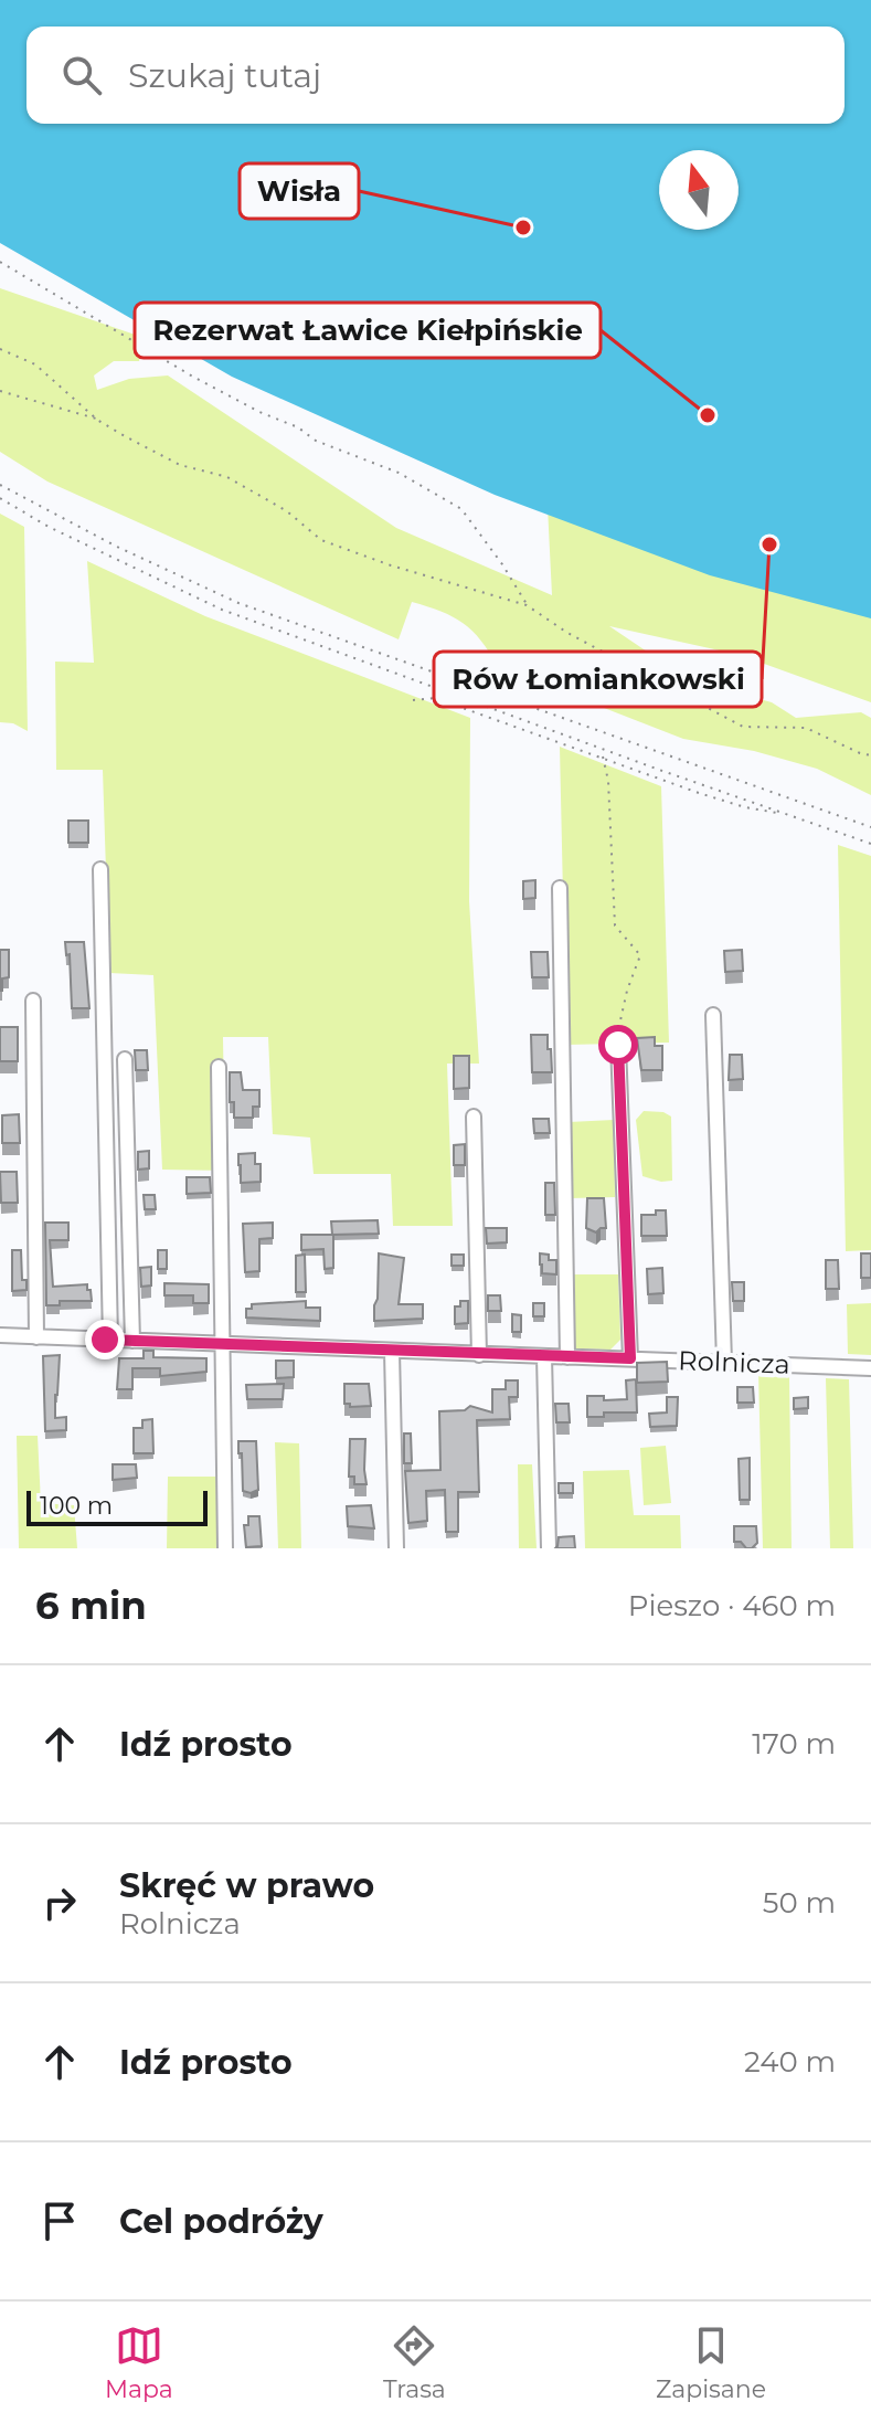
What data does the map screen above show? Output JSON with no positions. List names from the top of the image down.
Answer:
{
  "streets": {
    "street": ["Rolnicza"]
  },
  "places": ["Wisła", "Rezerwat Ławice Kiełpińskie", "Rów Łomiankowski"],
  "scale_bar": "100 m",
  "north": "top",
  "page": {
    "search": "Szukaj tutaj",
    "scale": "100 m",
    "heading": ["6 min", "Pieszo · 460 m"],
    "list": [
      ["Idź prosto", "170 m"],
      ["Skręć w prawo", "Rolnicza", "50 m"],
      ["Idź prosto", "240 m"],
      "Cel podróży"
    ],
    "nav": ["Mapa", "Trasa", "Zapisane"]
  }
}
